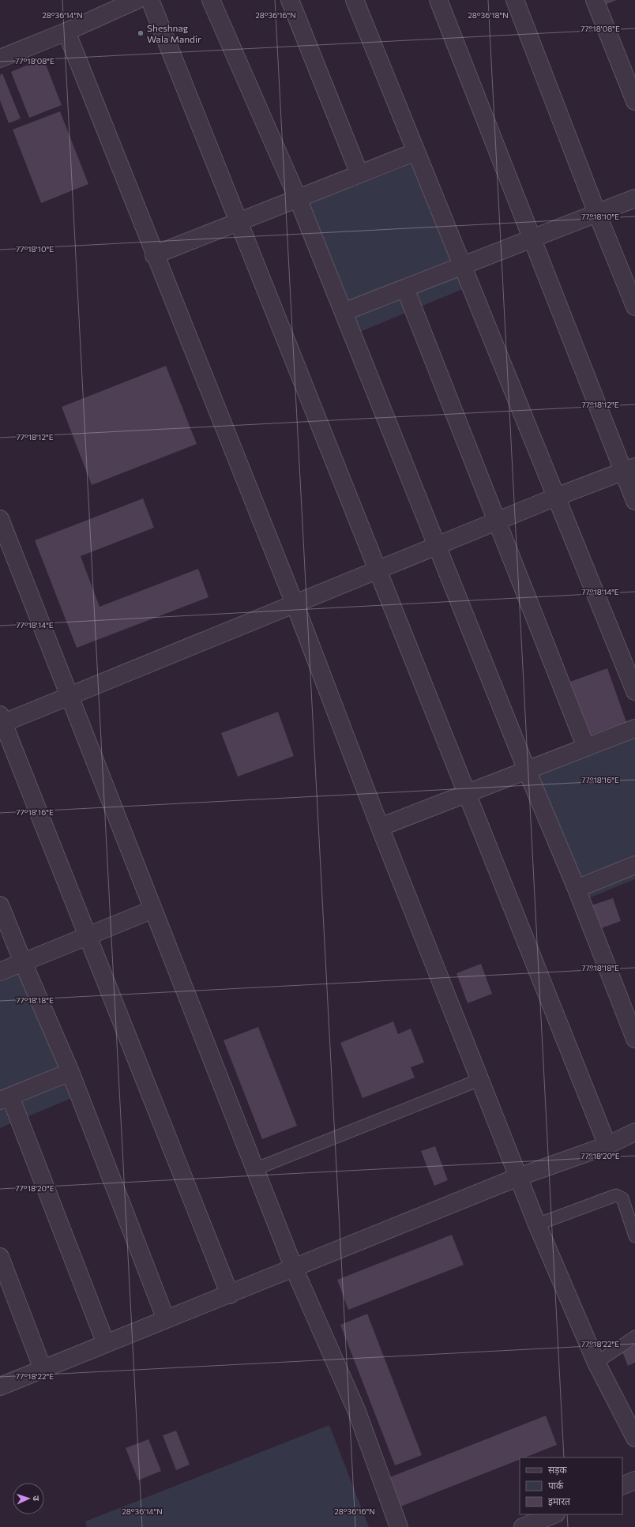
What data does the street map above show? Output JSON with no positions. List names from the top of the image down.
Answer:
{
  "places": ["Sheshnag Wala Mandir"],
  "legend": ["सड़क", "पार्क", "इमारत"],
  "north": "right",
  "coordinates": [
    "28°36'14\"N",
    "28°36'16\"N",
    "28°36'18\"N",
    "77°18'08\"E",
    "77°18'10\"E",
    "77°18'12\"E",
    "77°18'14\"E",
    "77°18'16\"E",
    "77°18'18\"E",
    "77°18'20\"E",
    "77°18'22\"E"
  ]
}
